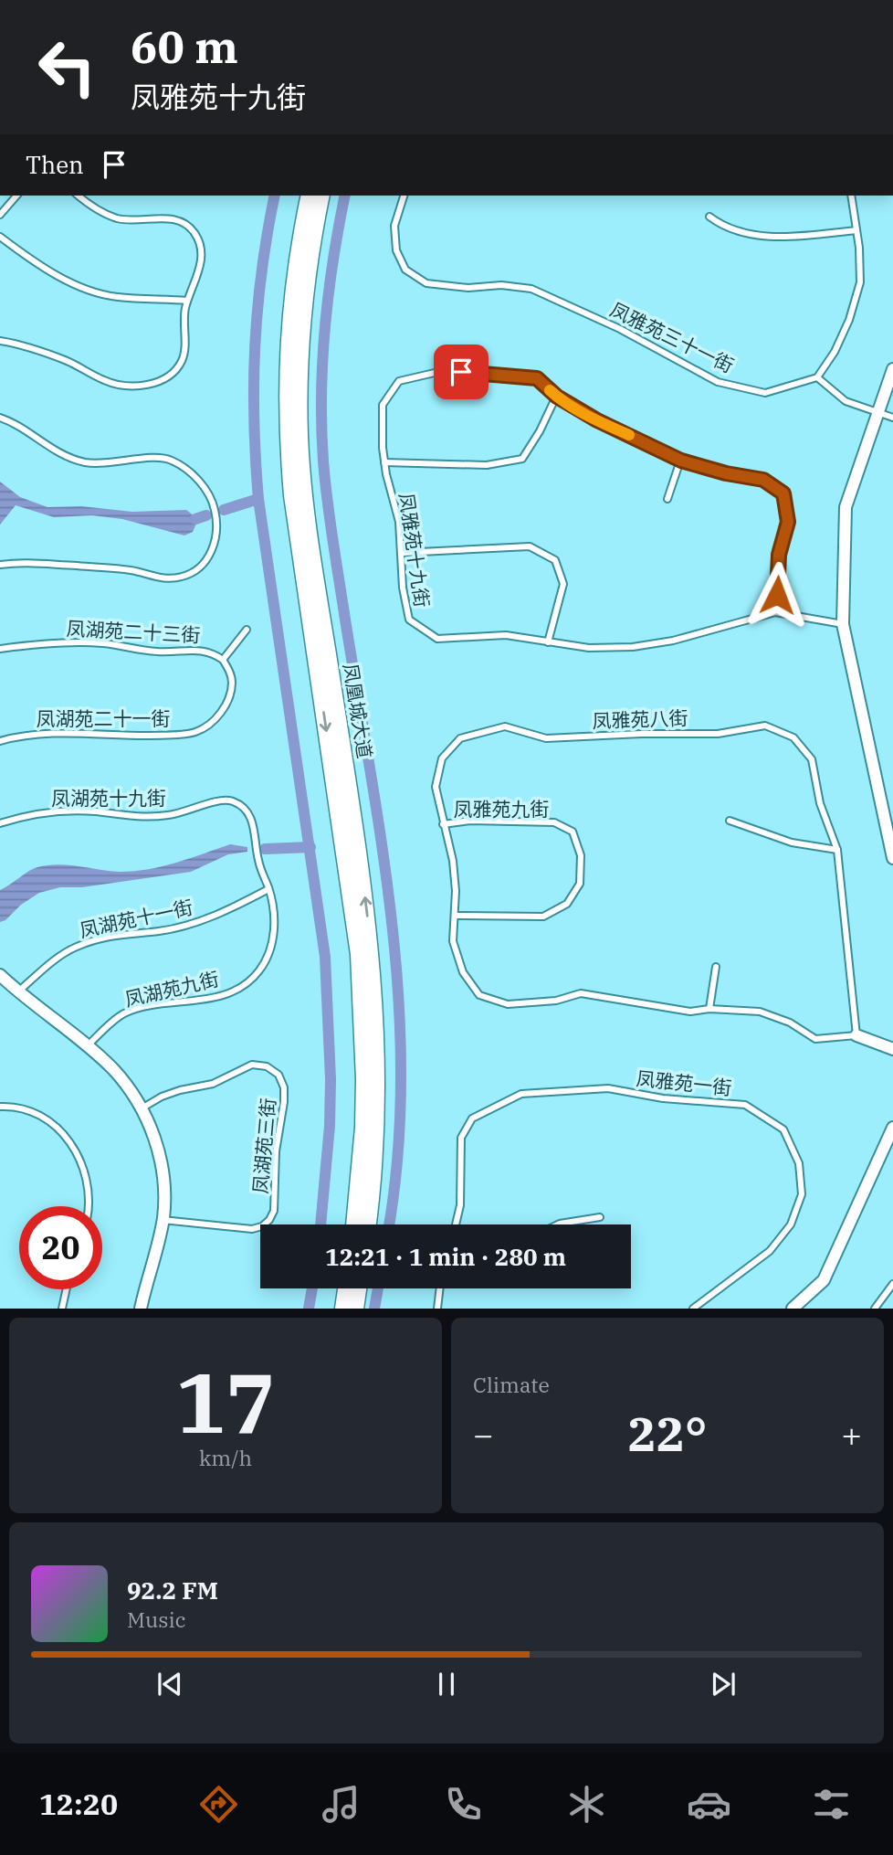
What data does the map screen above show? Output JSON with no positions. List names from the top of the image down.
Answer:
{
  "streets": {
    "main road": ["凤凰城大道"],
    "lane": [
      "凤雅苑三十一街",
      "凤雅苑十九街",
      "凤湖苑二十三街",
      "凤湖苑二十一街",
      "凤雅苑八街",
      "凤湖苑十九街",
      "凤雅苑九街",
      "凤湖苑十一街",
      "凤湖苑九街",
      "凤雅苑一街",
      "凤湖苑三街"
    ]
  },
  "crossings": [
    ["凤湖苑二十三街", "凤湖苑二十一街"],
    ["凤雅苑八街", "凤雅苑九街"],
    ["凤湖苑十九街", "凤湖苑十一街"],
    ["凤湖苑十九街", "凤湖苑九街"],
    ["凤湖苑十一街", "凤湖苑九街"]
  ],
  "page": {
    "turn": ["60 m", "凤雅苑十九街"],
    "then": "Then",
    "limit": "20",
    "trip": "12:21 · 1 min · 280 m",
    "tile": [
      ["17", "km/h"],
      "Climate"
    ],
    "heat": ["−", "22°", "+"],
    "song": ["92.2 FM", "Music"],
    "tabs": "12:20"
  }
}
